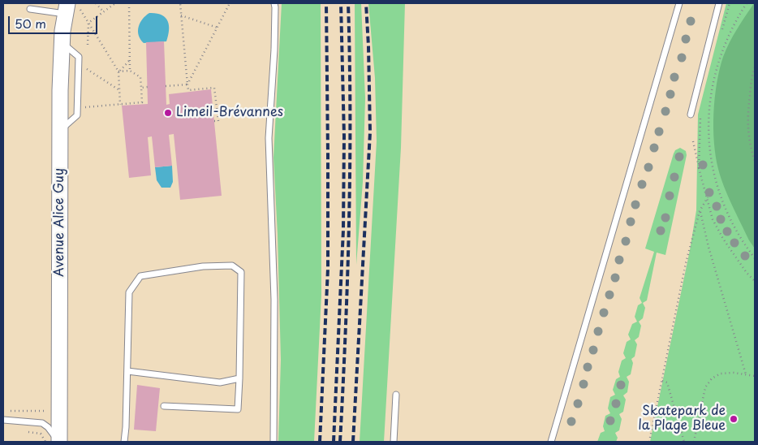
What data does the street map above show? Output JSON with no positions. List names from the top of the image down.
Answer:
{
  "streets": {
    "main road": ["Avenue Alice Guy"]
  },
  "places": ["Limeil-Brévannes", "Skatepark de la Plage Bleue"],
  "scale_bar": "50 m"
}
